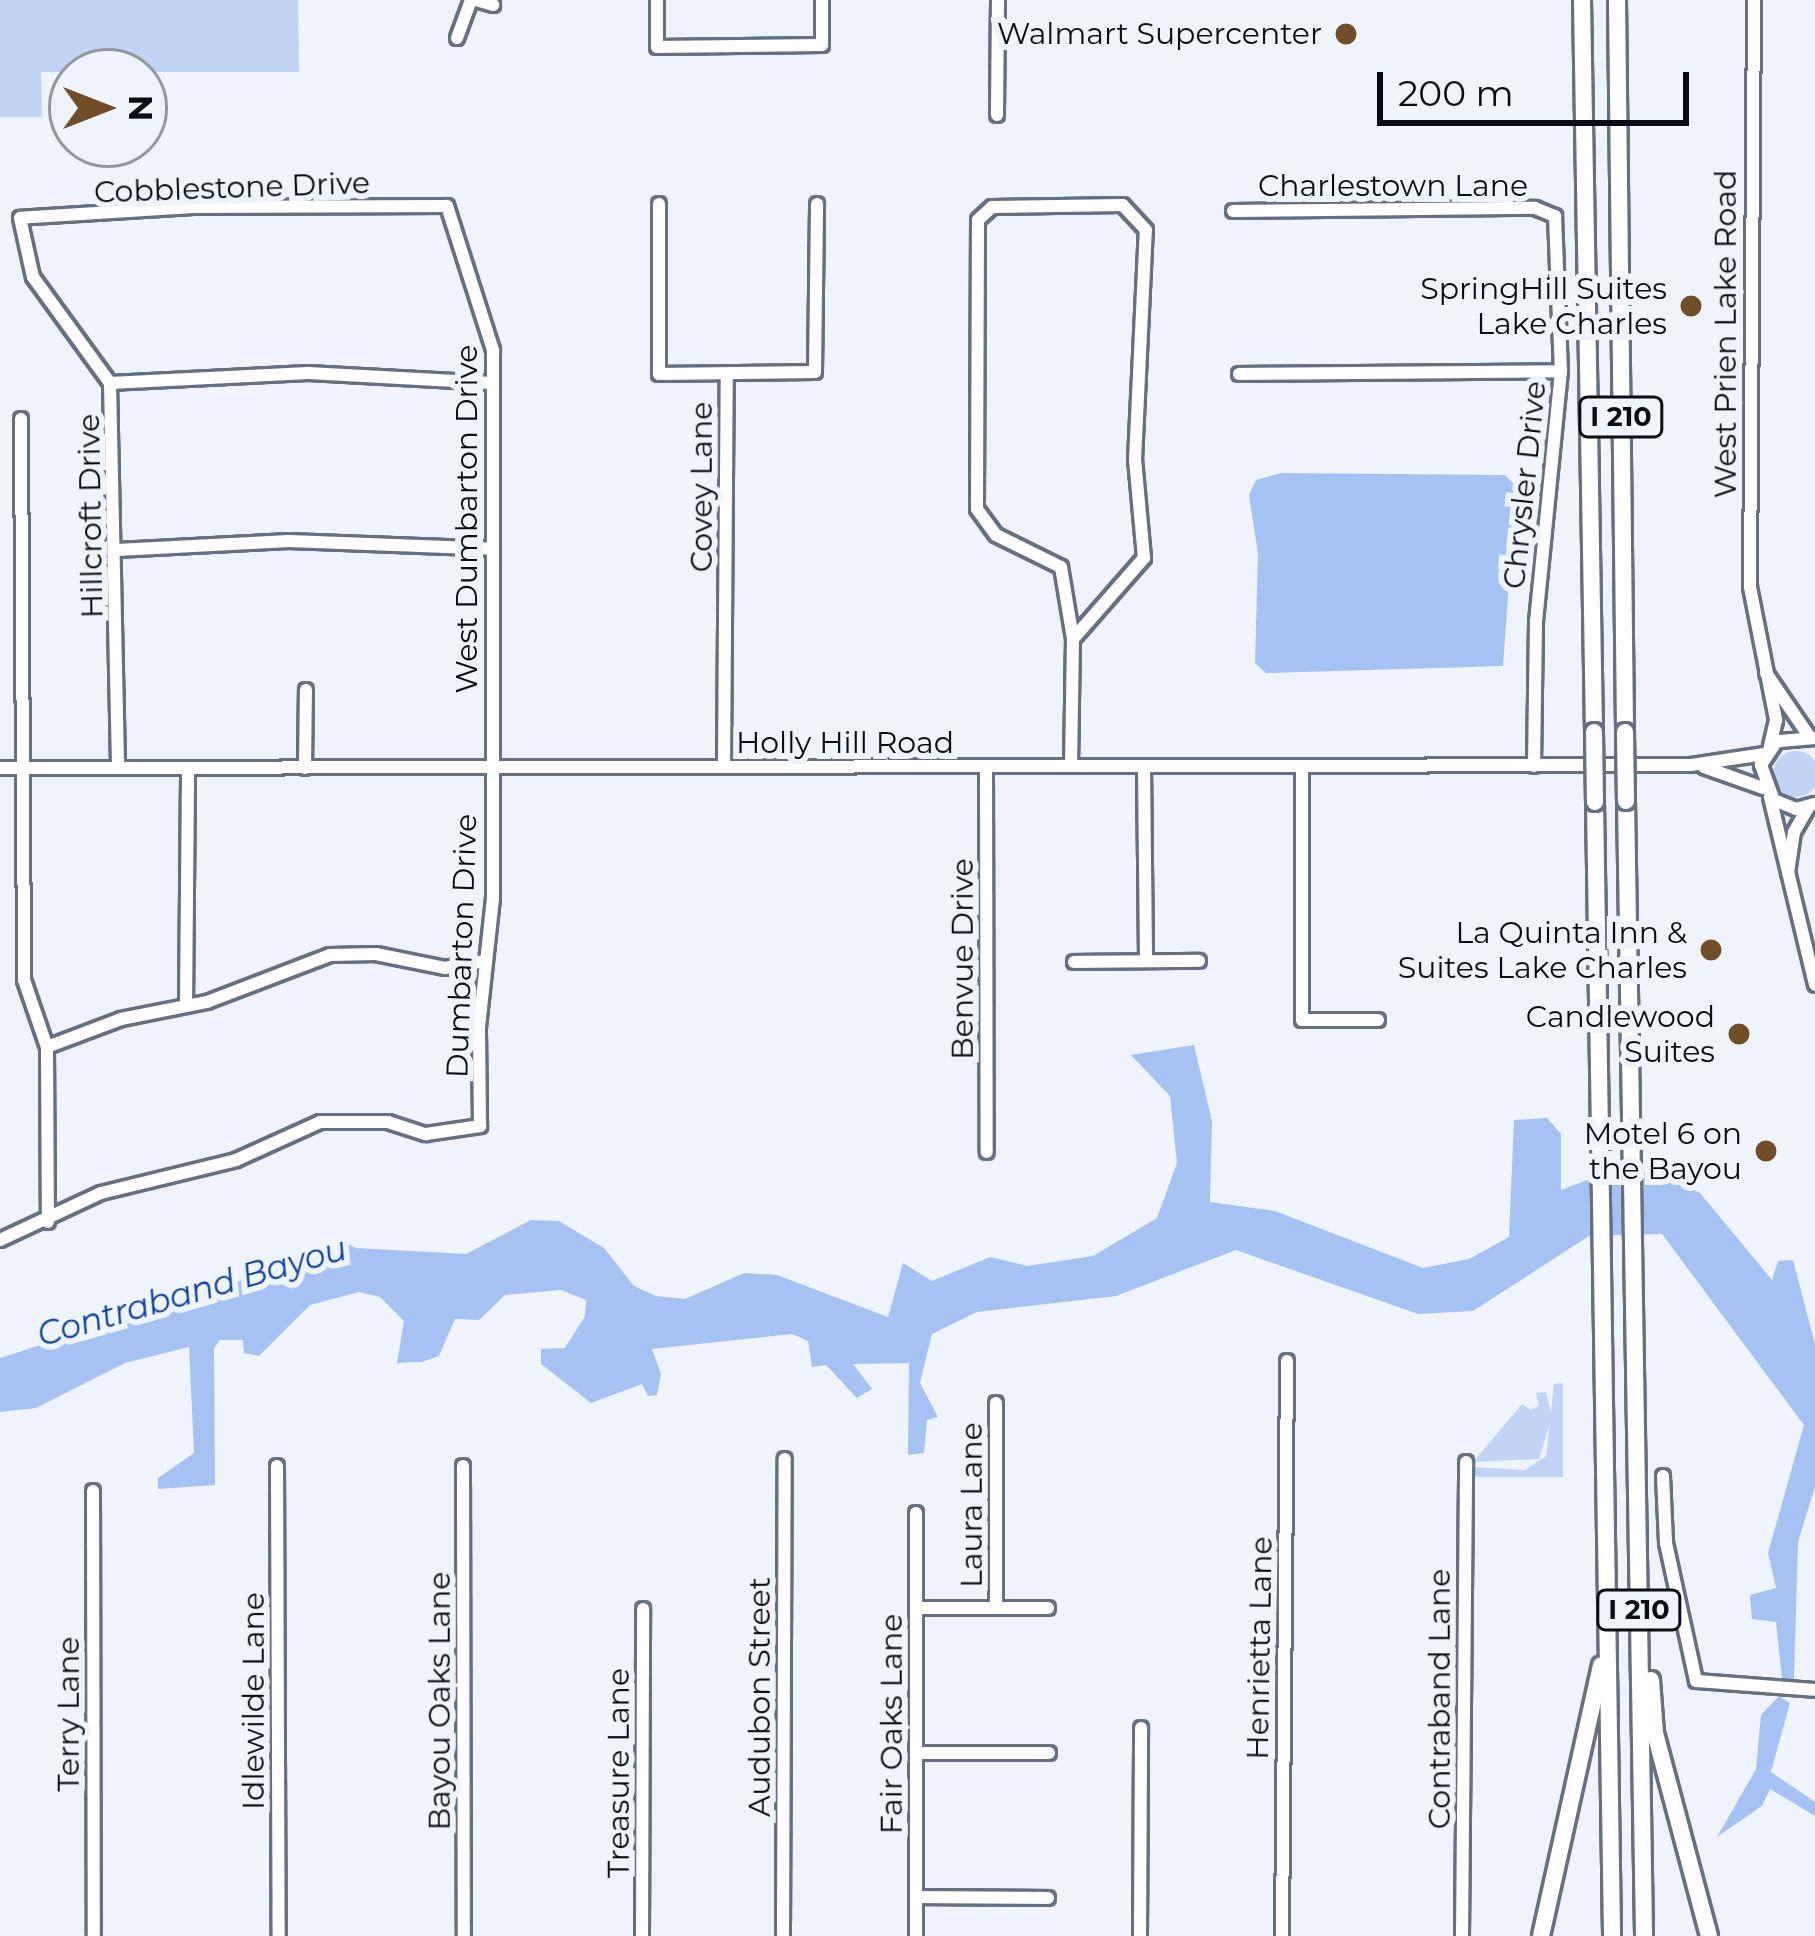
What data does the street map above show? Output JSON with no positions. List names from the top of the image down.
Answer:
{
  "streets": {
    "highway": ["I 210"],
    "street": [
      "Charlestown Lane",
      "Cobblestone Drive",
      "West Prien Lake Road",
      "Chrysler Drive",
      "Covey Lane",
      "Hillcroft Drive",
      "West Dumbarton Drive",
      "Holly Hill Road",
      "Dumbarton Drive",
      "Benvue Drive",
      "Laura Lane",
      "Henrietta Lane",
      "Audubon Street",
      "Contraband Lane",
      "Idlewilde Lane",
      "Bayou Oaks Lane",
      "Terry Lane",
      "Fair Oaks Lane",
      "Treasure Lane"
    ]
  },
  "crossings": [
    ["Charlestown Lane", "Chrysler Drive"],
    ["Cobblestone Drive", "Hillcroft Drive"],
    ["Cobblestone Drive", "West Dumbarton Drive"],
    ["West Prien Lake Road", "Holly Hill Road"],
    ["Chrysler Drive", "Holly Hill Road"],
    ["Covey Lane", "Holly Hill Road"],
    ["Hillcroft Drive", "Holly Hill Road"],
    ["West Dumbarton Drive", "Holly Hill Road"],
    ["West Dumbarton Drive", "Dumbarton Drive"],
    ["Holly Hill Road", "Dumbarton Drive"],
    ["Holly Hill Road", "Benvue Drive"]
  ],
  "water": ["Contraband Bayou"],
  "places": [
    "Walmart Supercenter",
    "SpringHill Suites Lake Charles",
    "La Quinta Inn & Suites Lake Charles",
    "Candlewood Suites",
    "Motel 6 on the Bayou"
  ],
  "scale_bar": "200 m",
  "north": "right"
}
